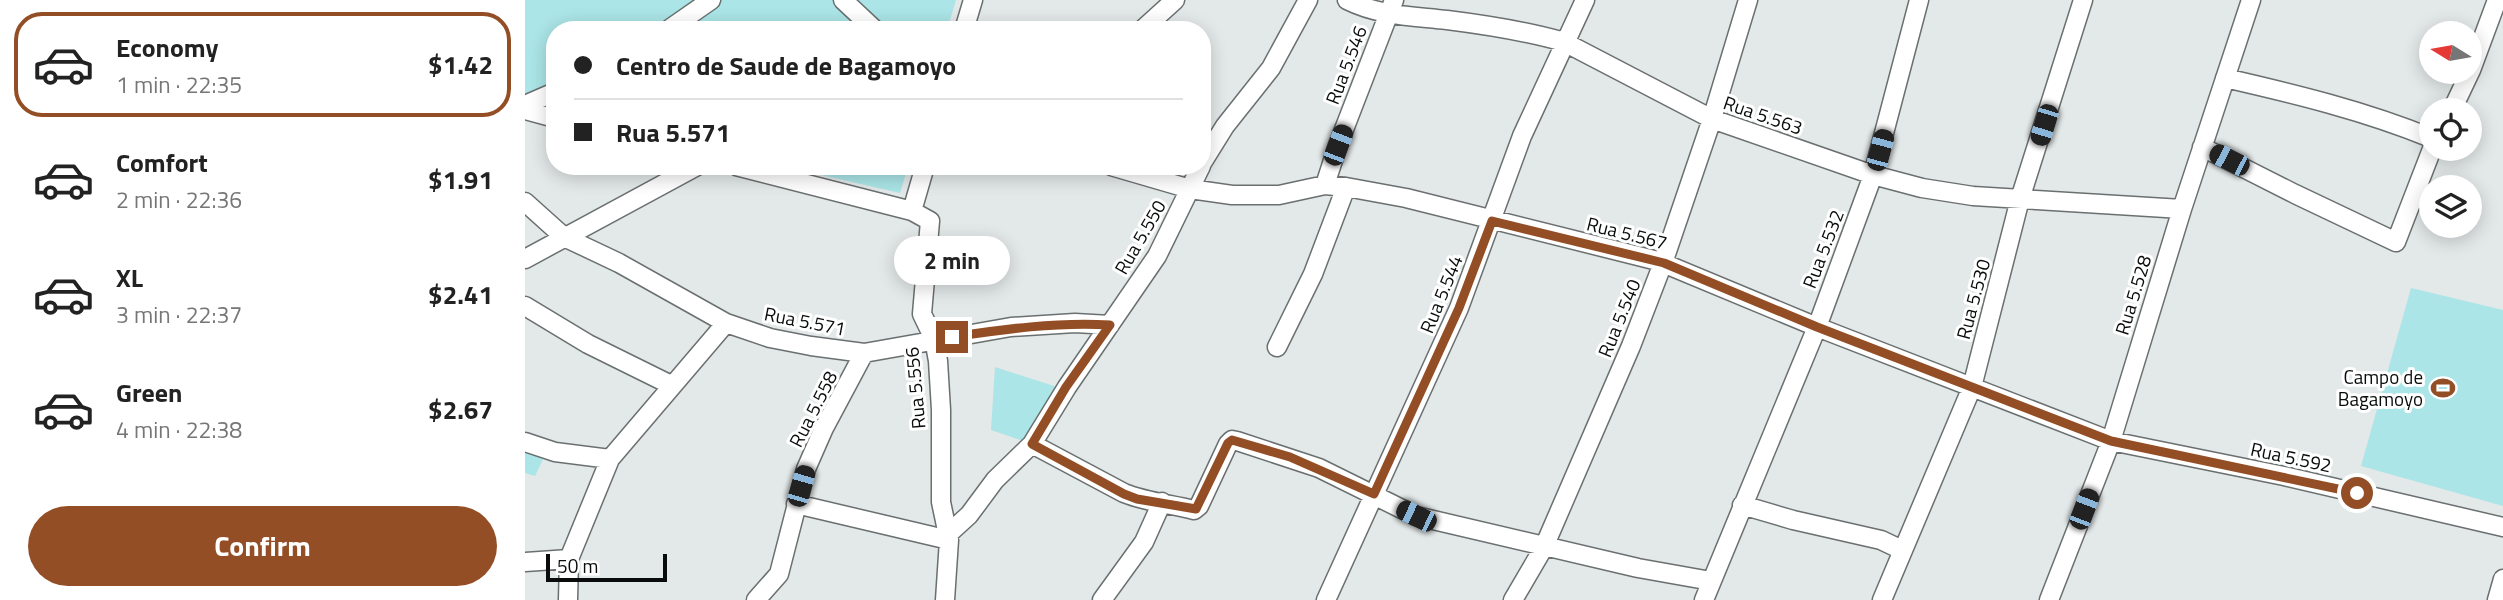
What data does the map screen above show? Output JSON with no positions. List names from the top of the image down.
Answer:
{
  "streets": {
    "street": [
      "Rua 5.546",
      "Rua 5.563",
      "Rua 5.567",
      "Rua 5.550",
      "Rua 5.532",
      "Rua 5.544",
      "Rua 5.528",
      "Rua 5.530",
      "Rua 5.540",
      "Rua 5.571",
      "Rua 5.556",
      "Rua 5.558",
      "Rua 5.592"
    ]
  },
  "crossings": [
    ["Rua 5.546", "Rua 5.563"],
    ["Rua 5.546", "Rua 5.567"],
    ["Rua 5.563", "Rua 5.532"],
    ["Rua 5.563", "Rua 5.544"],
    ["Rua 5.563", "Rua 5.528"],
    ["Rua 5.563", "Rua 5.530"],
    ["Rua 5.563", "Rua 5.540"],
    ["Rua 5.567", "Rua 5.550"],
    ["Rua 5.567", "Rua 5.532"],
    ["Rua 5.567", "Rua 5.544"],
    ["Rua 5.567", "Rua 5.528"],
    ["Rua 5.567", "Rua 5.530"],
    ["Rua 5.567", "Rua 5.540"],
    ["Rua 5.567", "Rua 5.592"],
    ["Rua 5.550", "Rua 5.571"],
    ["Rua 5.550", "Rua 5.556"],
    ["Rua 5.528", "Rua 5.592"],
    ["Rua 5.571", "Rua 5.556"],
    ["Rua 5.571", "Rua 5.558"]
  ],
  "places": {
    "sports": ["Campo de Bagamoyo"]
  },
  "scale_bar": "50 m",
  "north": "left",
  "page": {
    "list": [
      {
        "name": "Economy",
        "note": "1 min · 22:35",
        "value": "$1.42"
      },
      {
        "name": "Comfort",
        "note": "2 min · 22:36",
        "value": "$1.91"
      },
      {
        "name": "XL",
        "note": "3 min · 22:37",
        "value": "$2.41"
      },
      {
        "name": "Green",
        "note": "4 min · 22:38",
        "value": "$2.67"
      }
    ],
    "banner": ["Centro de Saude de Bagamoyo", "Rua 5.571"],
    "bubble": "2 min",
    "buttons": "Confirm",
    "scale": "50 m"
  }
}
